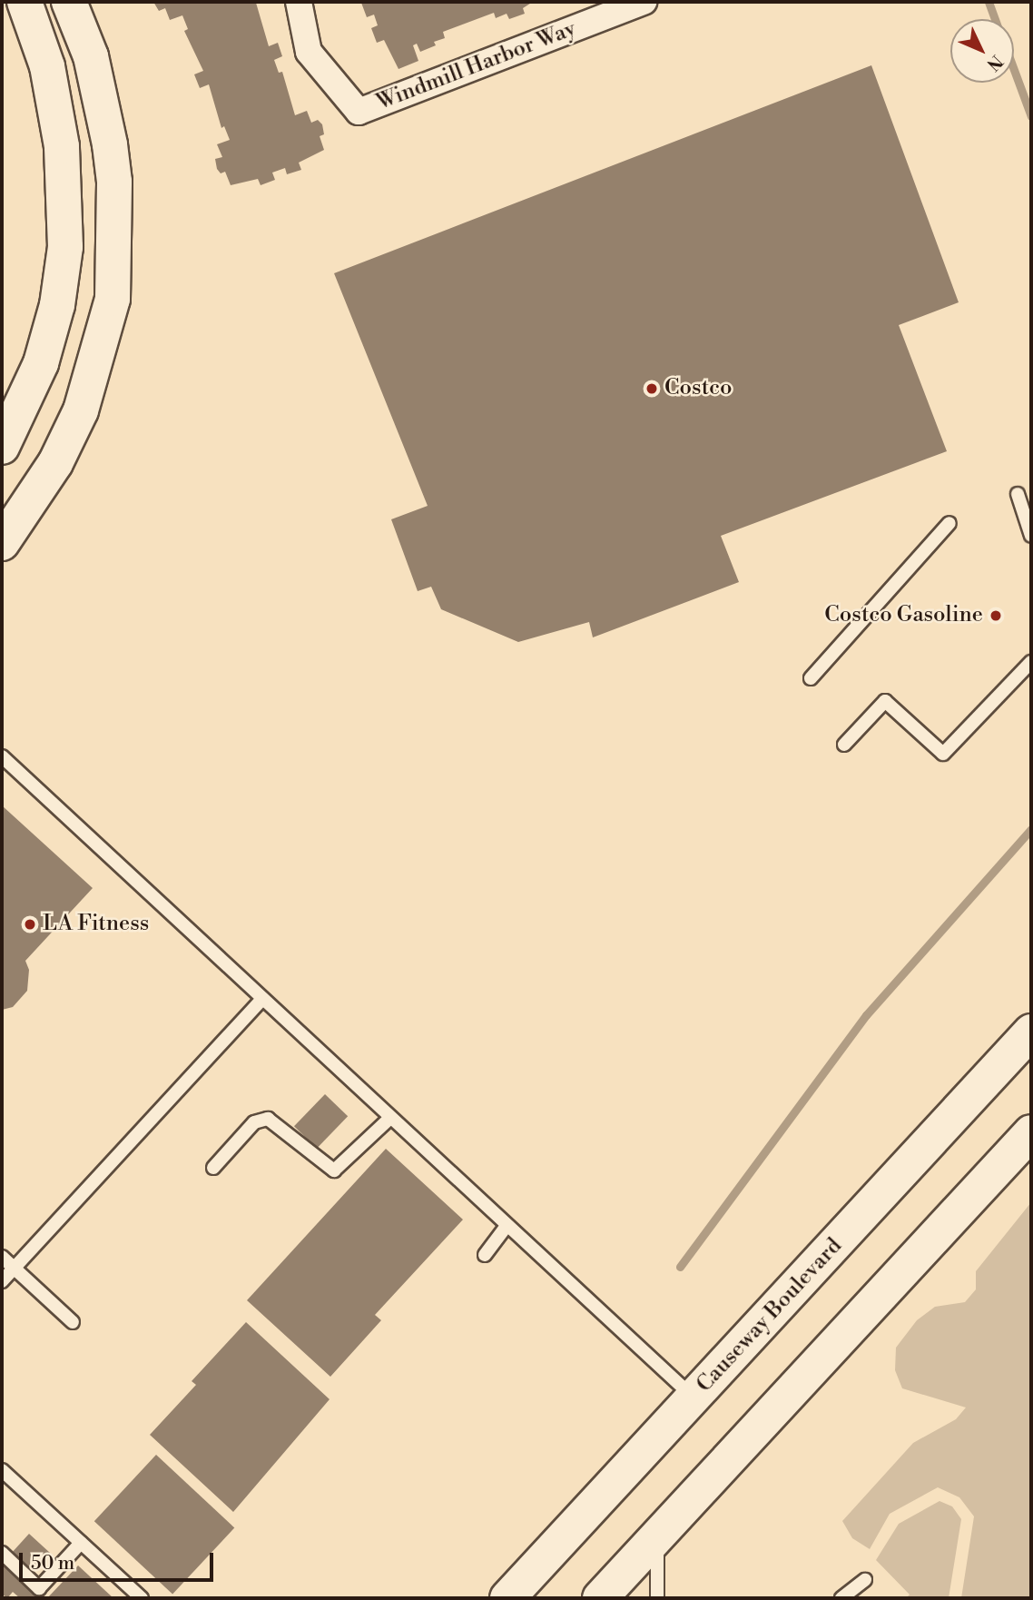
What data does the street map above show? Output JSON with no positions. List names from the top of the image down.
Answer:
{
  "streets": {
    "main road": ["Causeway Boulevard"],
    "street": ["Windmill Harbor Way"]
  },
  "places": ["Costco", "Costco Gasoline", "LA Fitness"],
  "scale_bar": "50 m",
  "north": "bottom right"
}
